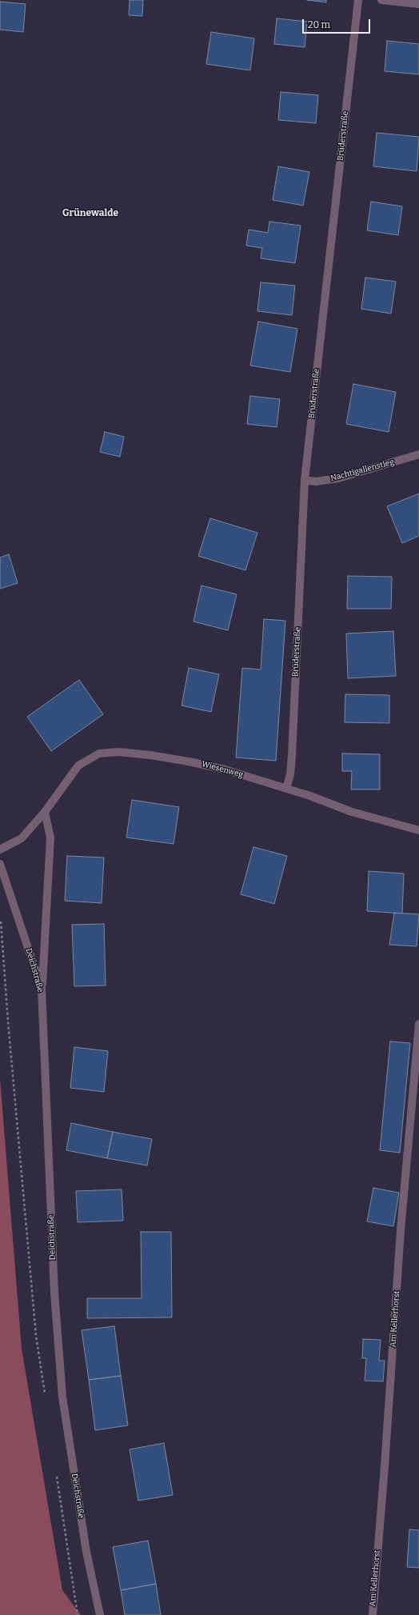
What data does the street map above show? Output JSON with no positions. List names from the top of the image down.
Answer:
{
  "streets": {
    "street": [
      "Brüderstraße",
      "Nachtigallenstieg",
      "Wiesenweg",
      "Deichstraße",
      "Am Kellerhorst"
    ]
  },
  "crossings": [
    ["Brüderstraße", "Nachtigallenstieg"],
    ["Brüderstraße", "Wiesenweg"]
  ],
  "districts": ["Grünewalde"],
  "scale_bar": "20 m"
}
